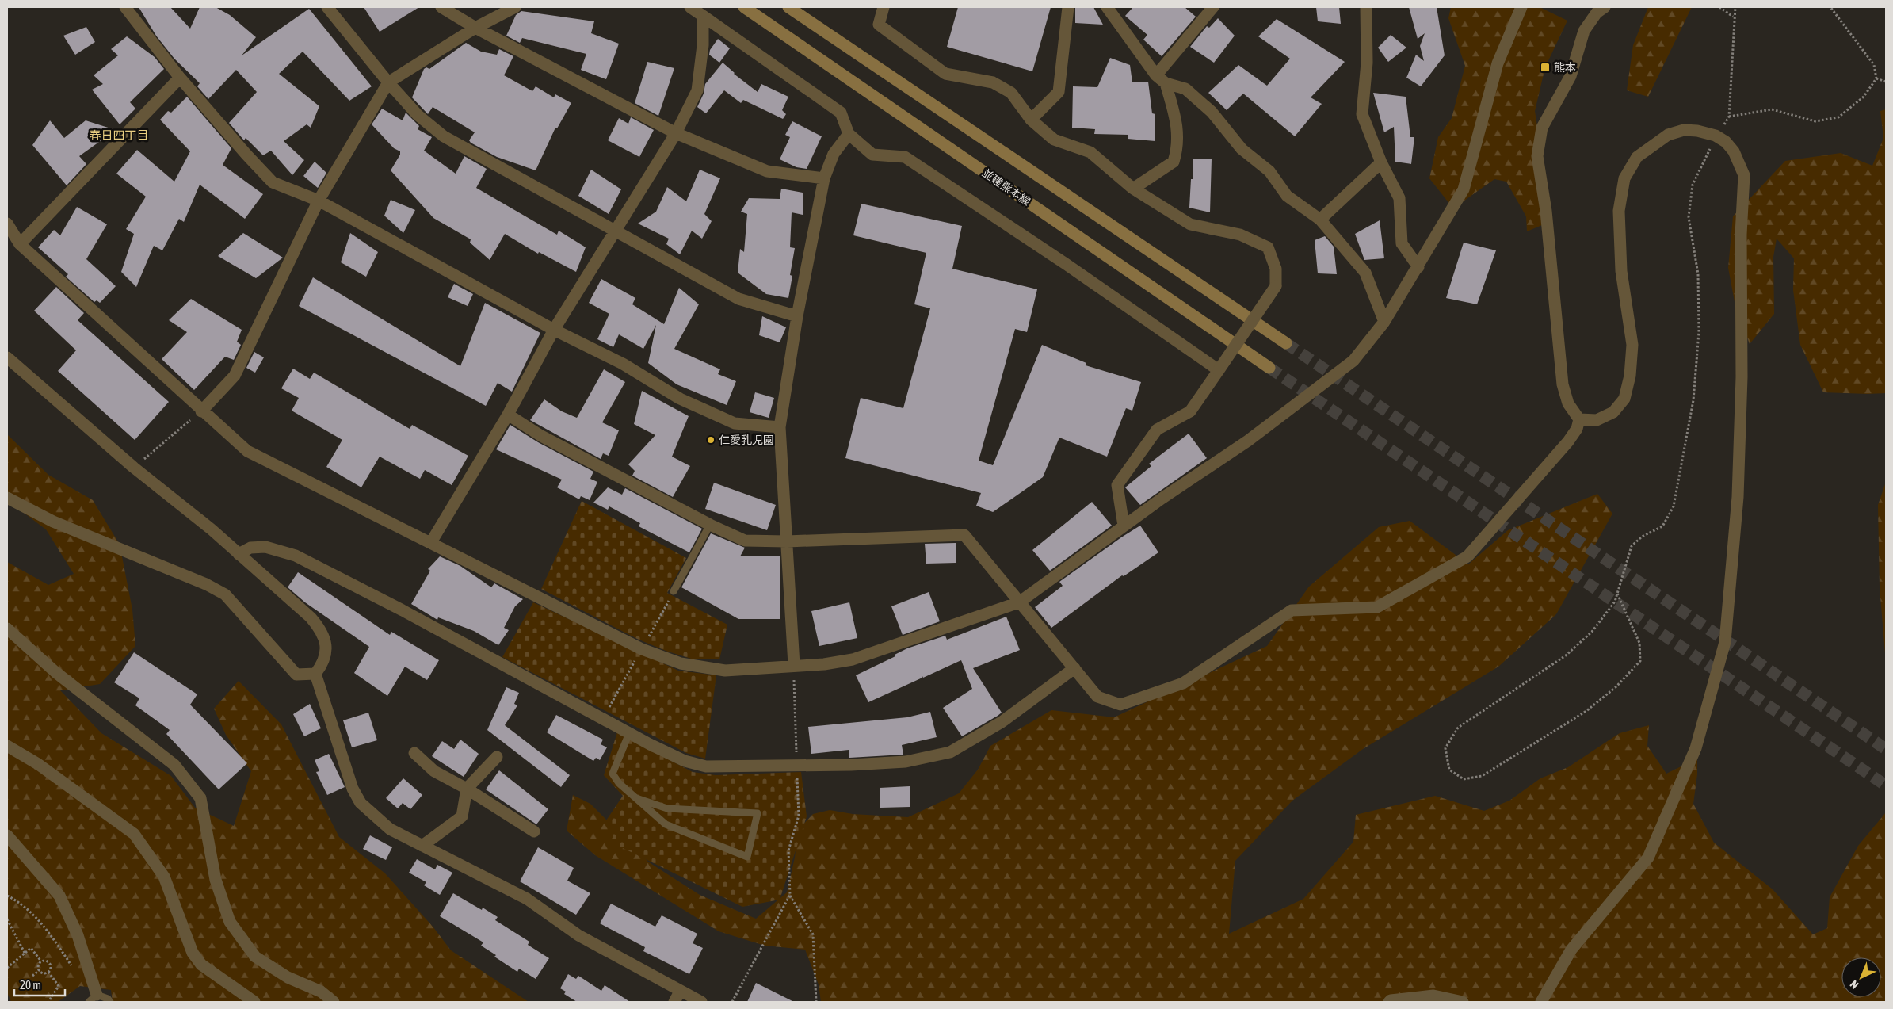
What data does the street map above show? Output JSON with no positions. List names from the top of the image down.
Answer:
{
  "streets": {
    "main road": ["並建熊本線"]
  },
  "districts": ["春日四丁目"],
  "places": {
    "transit": ["熊本"],
    "other": ["仁愛乳児園"]
  },
  "scale_bar": "20 m",
  "north": "bottom left"
}
